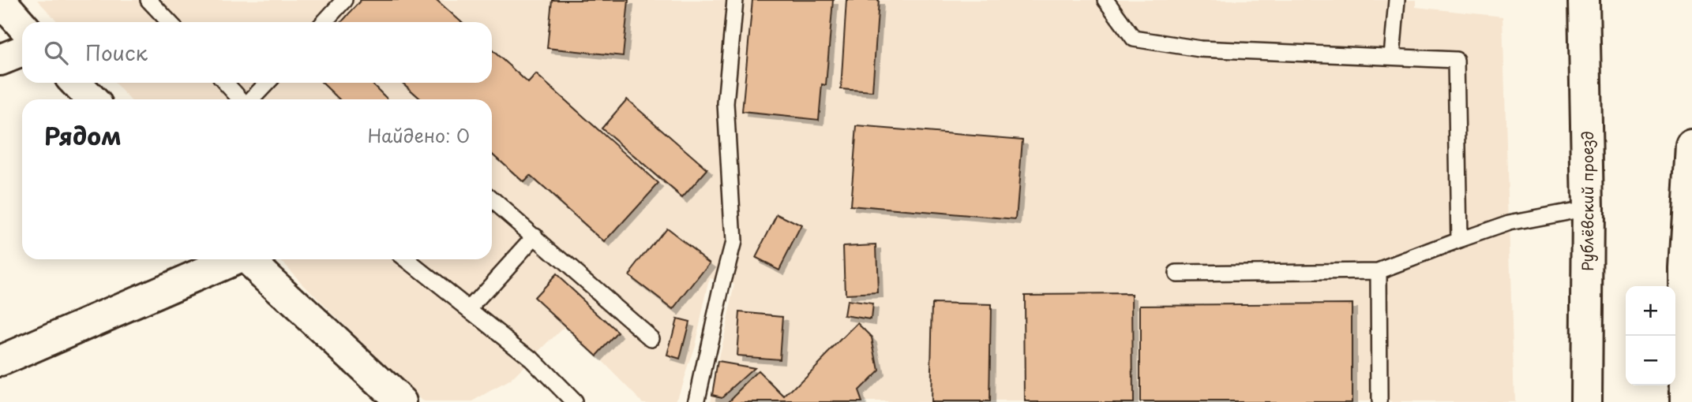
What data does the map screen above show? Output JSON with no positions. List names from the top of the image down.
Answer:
{
  "streets": {
    "street": ["Рублёвский проезд"]
  },
  "page": {
    "search": "Поиск",
    "heading": ["Рядом", "Найдено: 0"],
    "map_buttons": ["+", "−"]
  }
}
